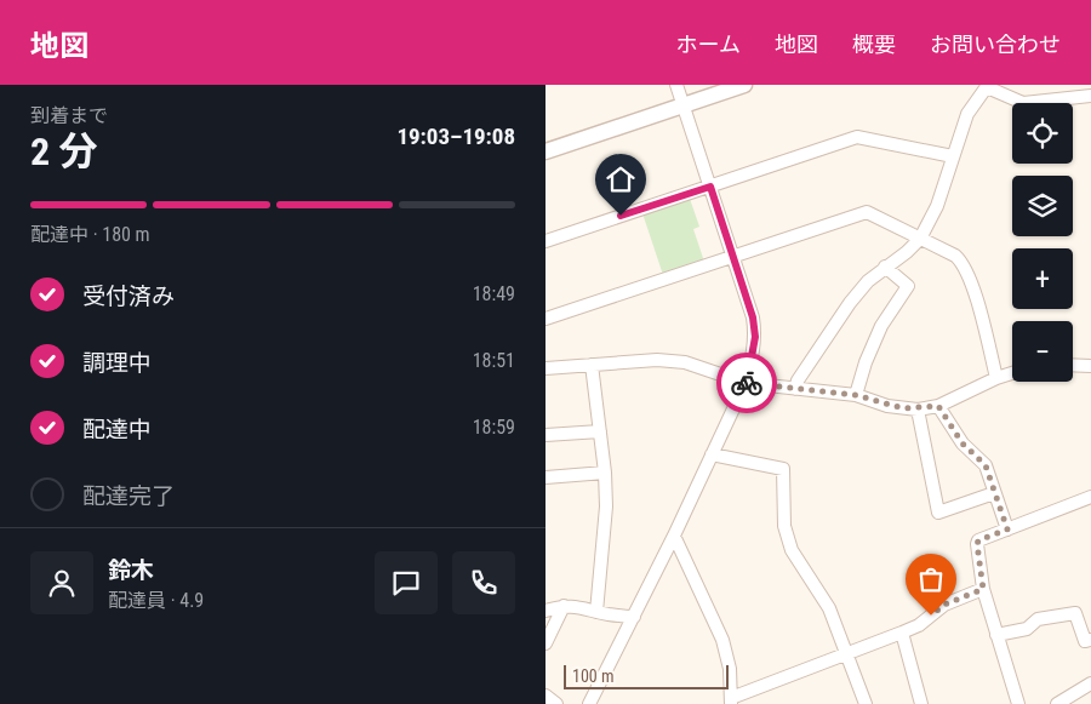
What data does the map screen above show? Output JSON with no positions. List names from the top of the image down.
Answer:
{
  "scale_bar": "100 m",
  "page": {
    "header": "地図",
    "nav": [
      "ホーム",
      "地図",
      "概要",
      "お問い合わせ"
    ],
    "heading": ["2 分", "到着まで", "19:03–19:08"],
    "panel": ["鈴木", "配達員 · 4.9"],
    "map_buttons": ["+", "−"],
    "bar": "配達中 · 180 m",
    "list": [
      ["受付済み", "18:49"],
      ["調理中", "18:51"],
      ["配達中", "18:59"],
      "配達完了"
    ],
    "scale": "100 m"
  }
}
